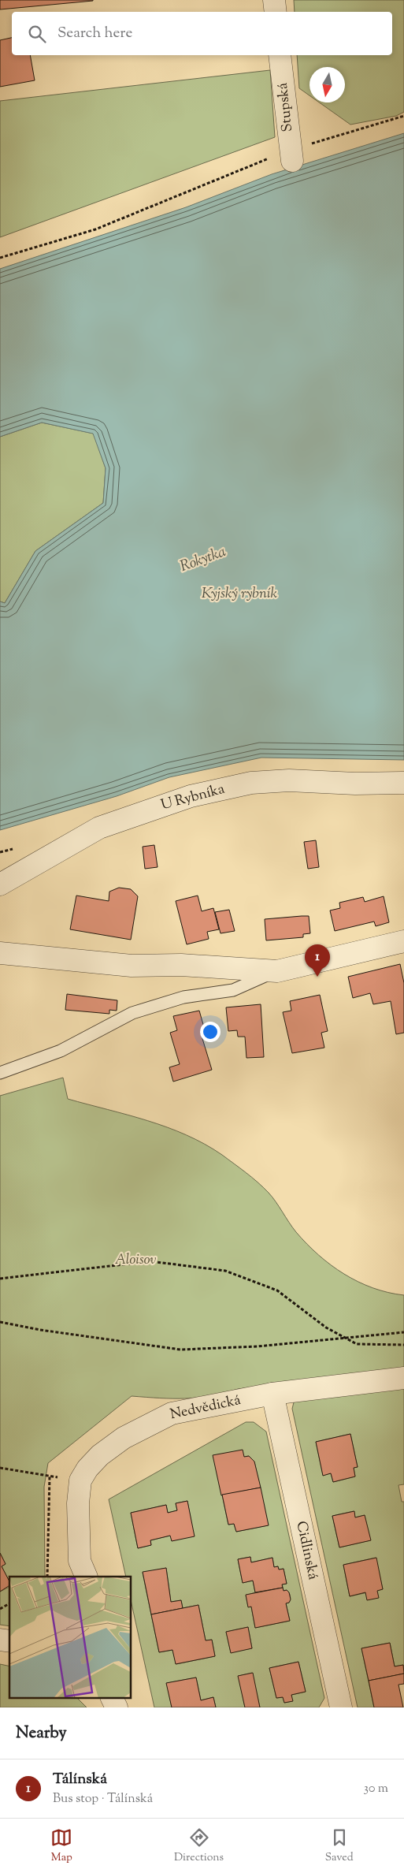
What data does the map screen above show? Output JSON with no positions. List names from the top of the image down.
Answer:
{
  "streets": {
    "street": [
      "Stupská",
      "U Rybníka",
      "Nedvědická",
      "Cidlinská"
    ]
  },
  "crossings": [
    ["Nedvědická", "Cidlinská"]
  ],
  "water": ["Rokytka", "Kyjský rybník"],
  "parks": ["Aloisov"],
  "north": "bottom",
  "page": {
    "search": "Search here",
    "pins": "1",
    "heading": "Nearby",
    "list": [
      {
        "mark": "1",
        "name": "Tálínská",
        "note": "Bus stop · Tálínská",
        "value": "30 m"
      }
    ],
    "nav": ["Map", "Directions", "Saved"]
  }
}
